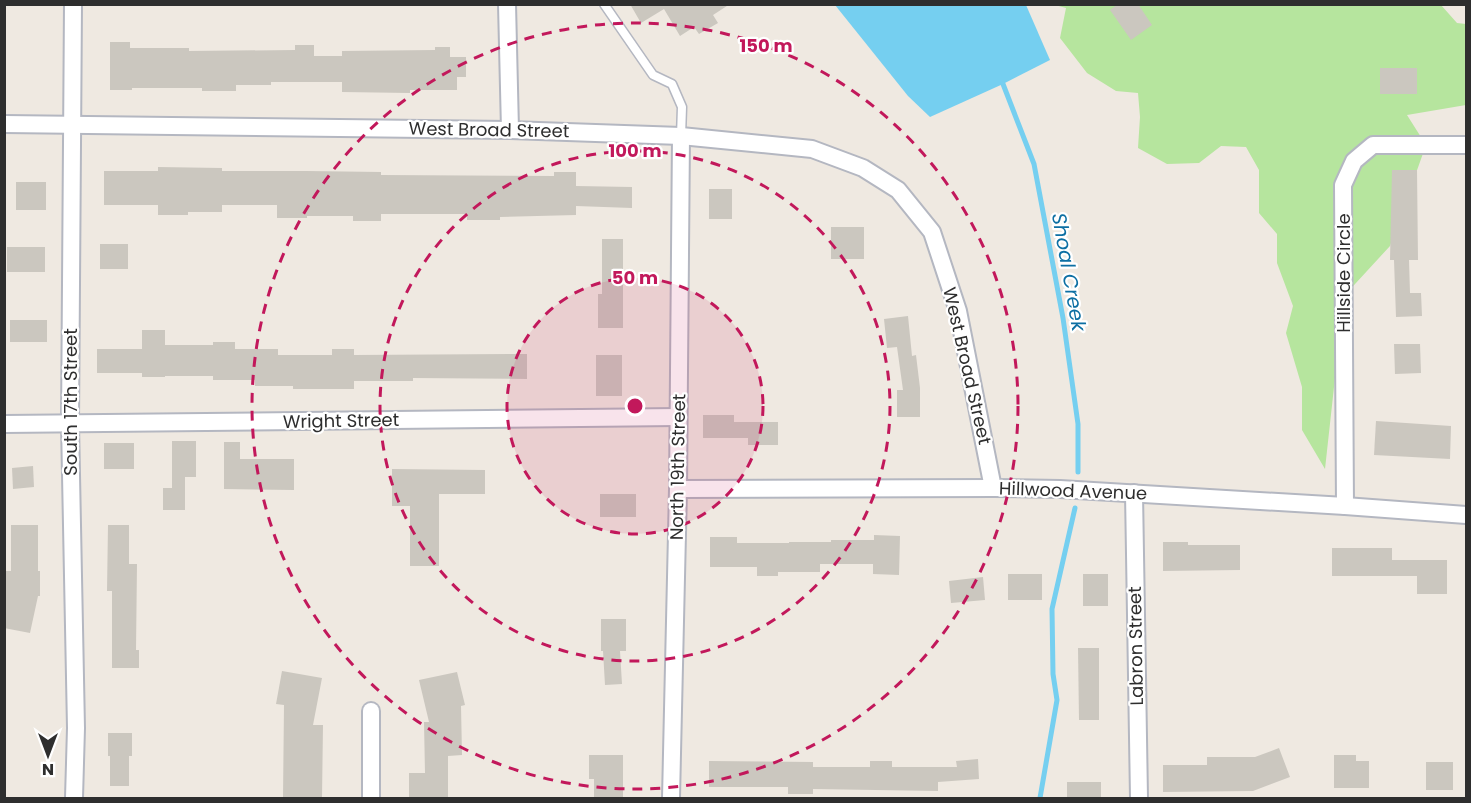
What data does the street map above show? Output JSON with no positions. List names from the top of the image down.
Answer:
{
  "streets": {
    "street": [
      "West Broad Street",
      "Hillside Circle",
      "South 17th Street",
      "Wright Street",
      "North 19th Street",
      "Hillwood Avenue",
      "Labron Street"
    ]
  },
  "crossings": [
    ["West Broad Street", "South 17th Street"],
    ["West Broad Street", "North 19th Street"],
    ["West Broad Street", "Hillwood Avenue"],
    ["Hillside Circle", "Hillwood Avenue"],
    ["South 17th Street", "Wright Street"],
    ["Wright Street", "North 19th Street"],
    ["North 19th Street", "Hillwood Avenue"],
    ["Hillwood Avenue", "Labron Street"]
  ],
  "water": ["Shoal Creek"],
  "north": "bottom",
  "rings": ["150 m", "100 m", "50 m"]
}
